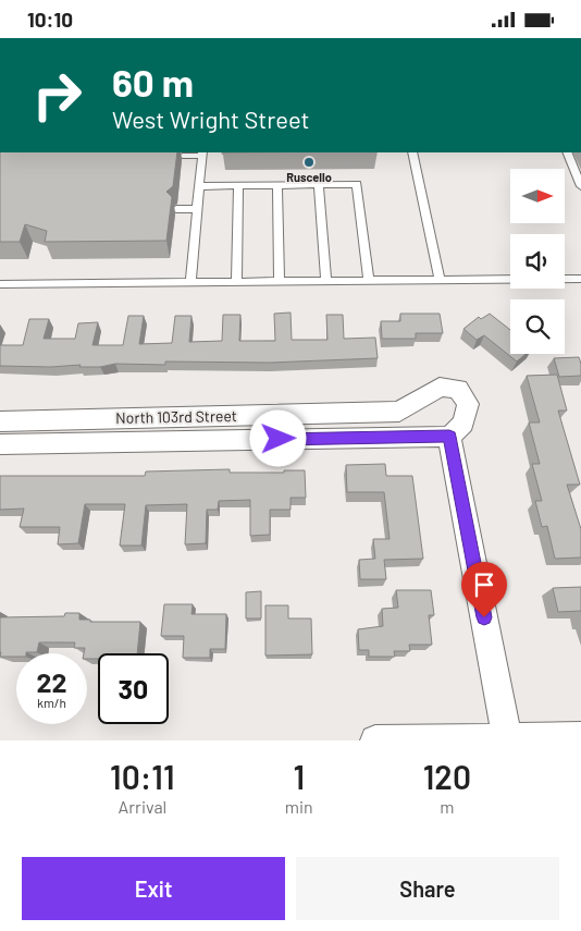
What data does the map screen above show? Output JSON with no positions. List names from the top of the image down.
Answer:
{
  "streets": {
    "street": ["North 103rd Street"]
  },
  "places": ["Ruscello"],
  "north": "right",
  "page": {
    "status": "10:10",
    "turn": ["60 m", "West Wright Street"],
    "speed": "22 km/h",
    "limit": "30",
    "eta": [
      "10:11",
      "Arrival",
      "1",
      "min",
      "120",
      "m"
    ],
    "buttons": ["Exit", "Share"]
  }
}
